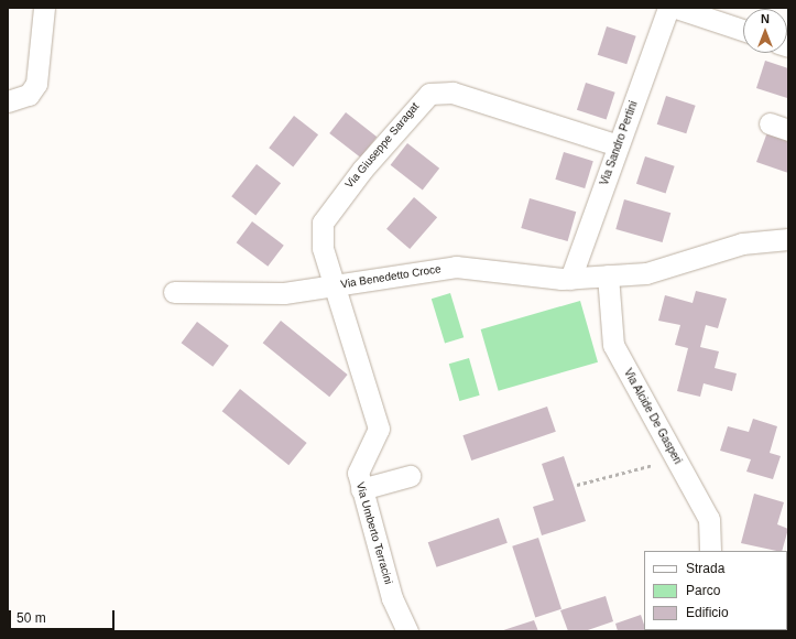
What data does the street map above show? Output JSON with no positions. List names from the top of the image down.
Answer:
{
  "streets": {
    "street": [
      "Via Sandro Pertini",
      "Via Giuseppe Saragat",
      "Via Benedetto Croce",
      "Via Alcide De Gasperi",
      "Via Umberto Terracini"
    ]
  },
  "crossings": [
    ["Via Sandro Pertini", "Via Giuseppe Saragat"],
    ["Via Sandro Pertini", "Via Benedetto Croce"],
    ["Via Giuseppe Saragat", "Via Benedetto Croce"],
    ["Via Giuseppe Saragat", "Via Umberto Terracini"],
    ["Via Benedetto Croce", "Via Alcide De Gasperi"],
    ["Via Benedetto Croce", "Via Umberto Terracini"]
  ],
  "legend": ["Strada", "Parco", "Edificio"],
  "scale_bar": "50 m",
  "north": "top"
}
